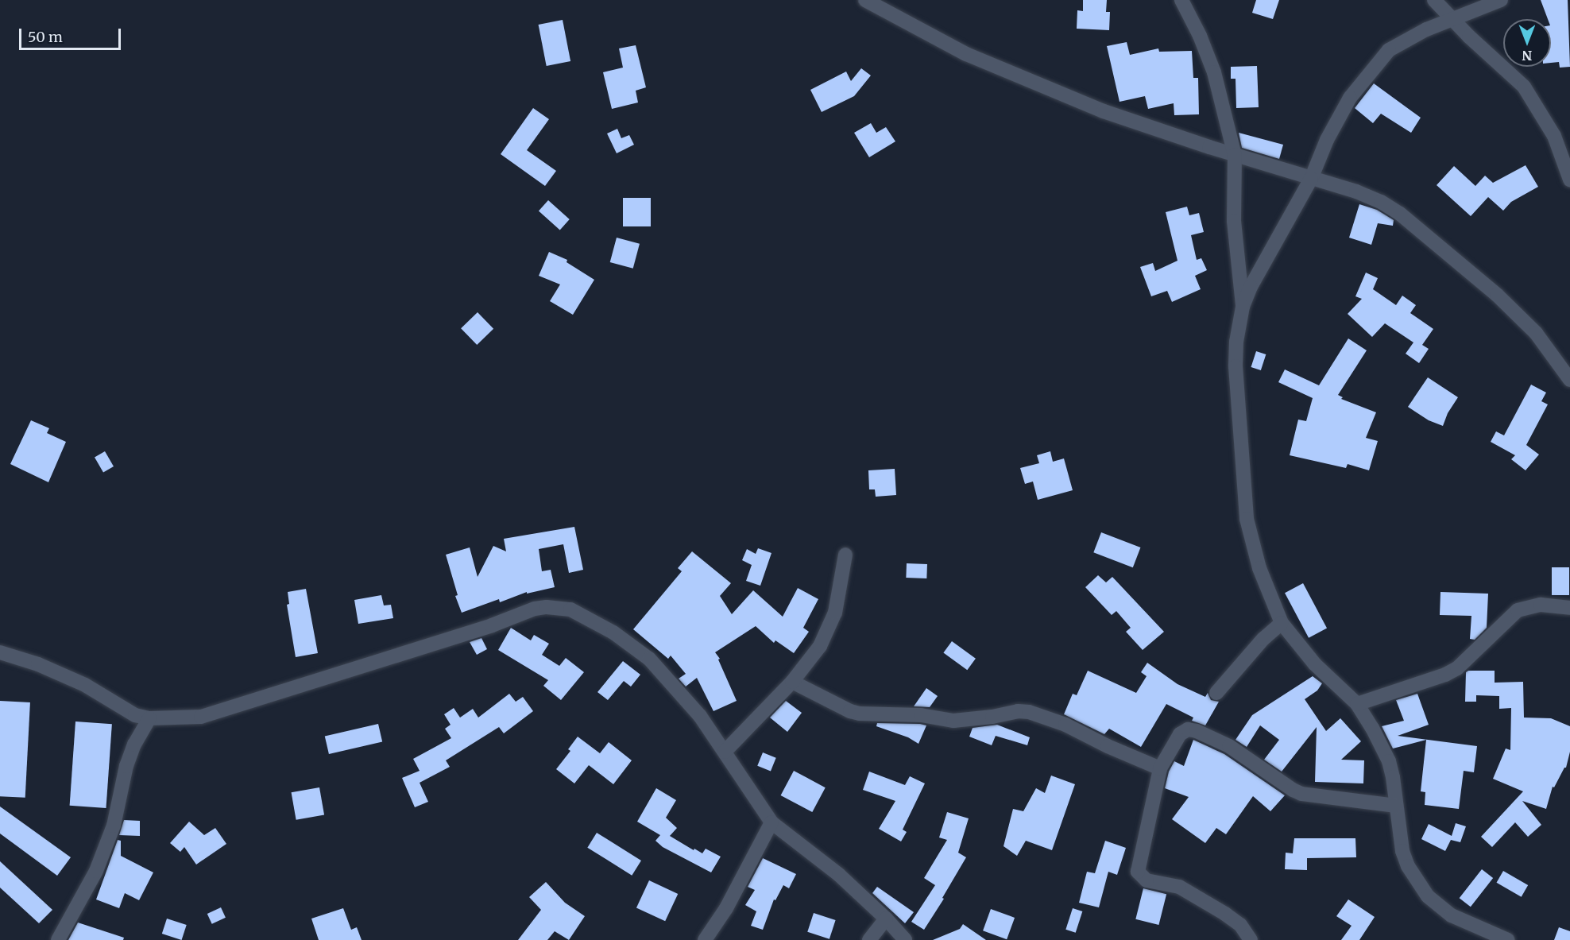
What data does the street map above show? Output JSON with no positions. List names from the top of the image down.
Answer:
{
  "scale_bar": "50 m",
  "north": "bottom"
}
